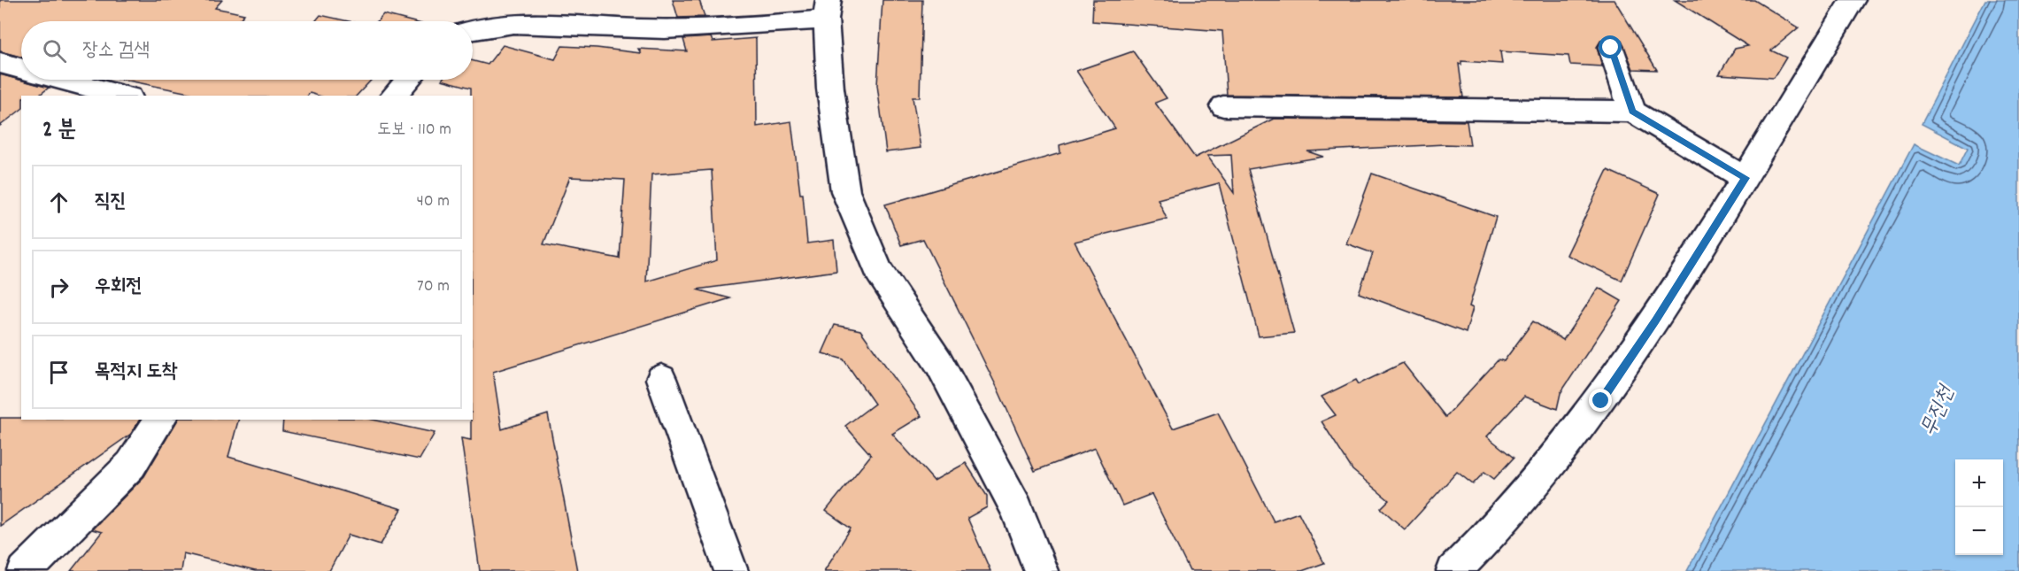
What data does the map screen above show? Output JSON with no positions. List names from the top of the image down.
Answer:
{
  "water": ["무진천"],
  "page": {
    "search": "장소 검색",
    "heading": ["2 분", "도보 · 110 m"],
    "list": [
      ["직진", "40 m"],
      ["우회전", "70 m"],
      "목적지 도착"
    ],
    "map_buttons": ["+", "−"]
  }
}
